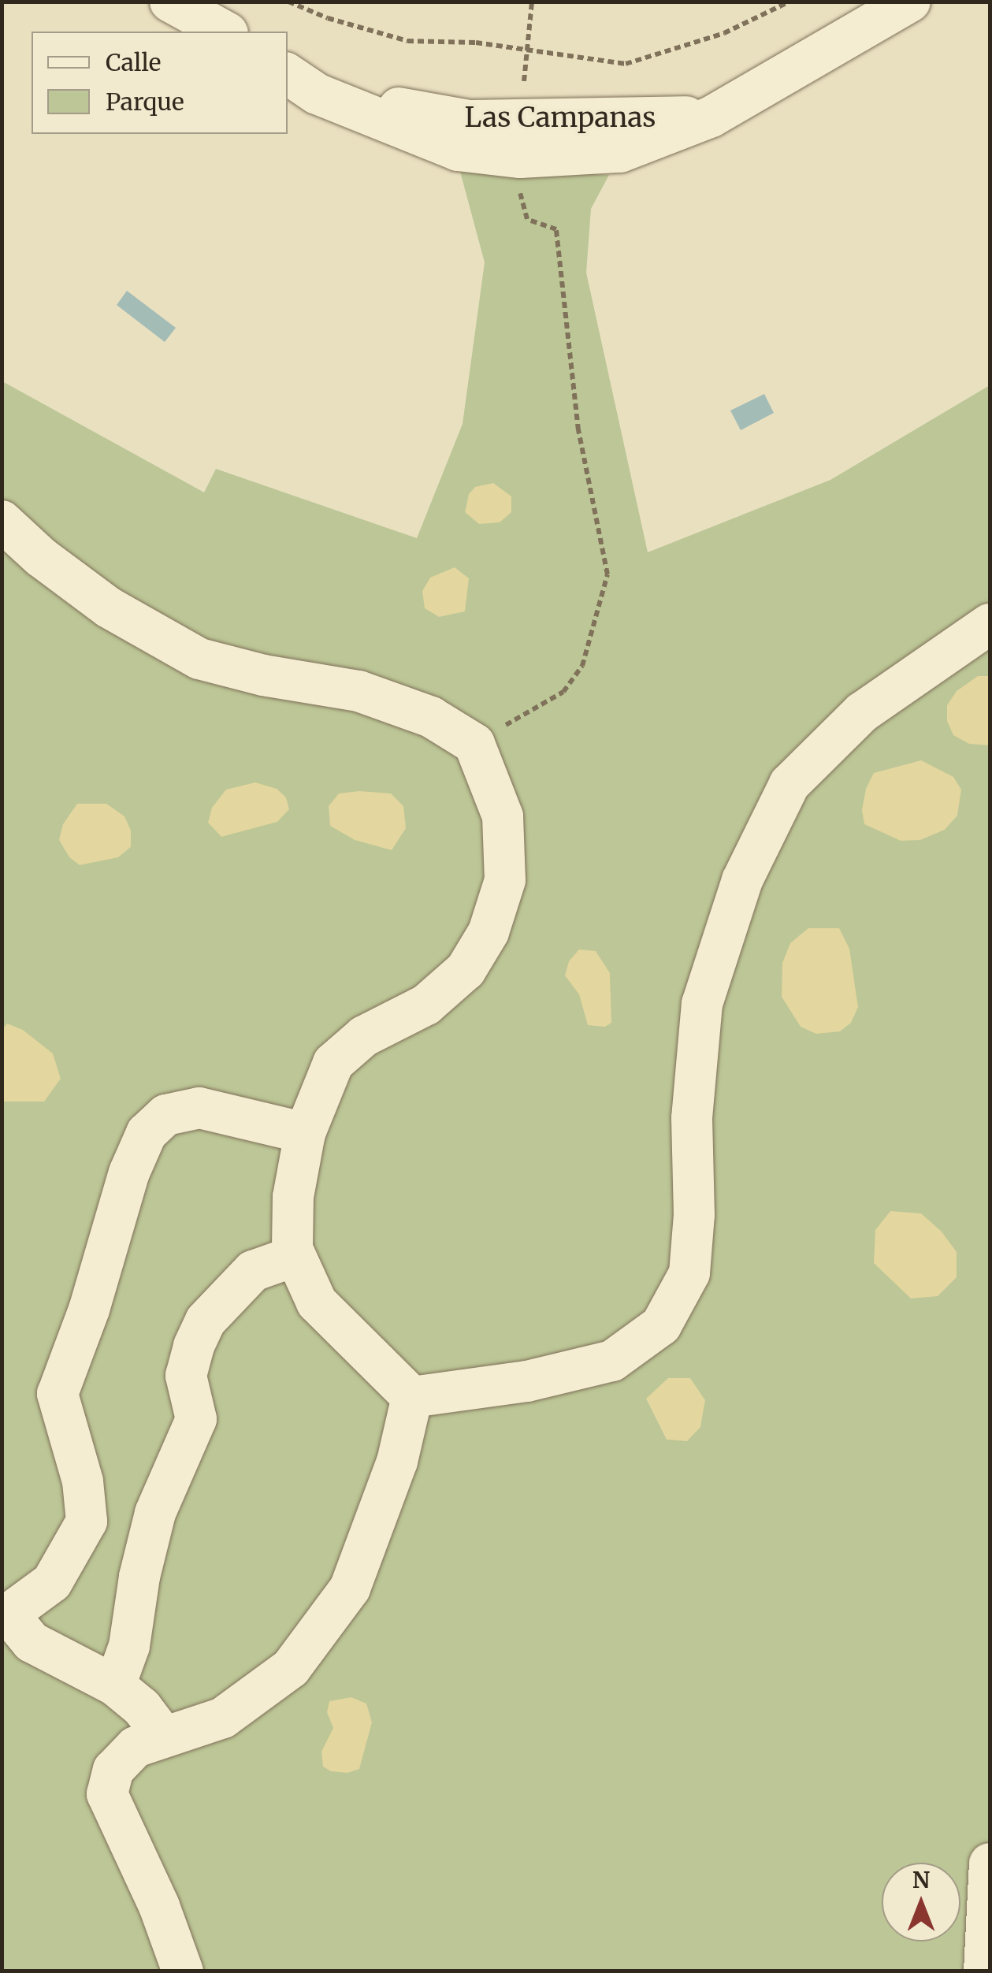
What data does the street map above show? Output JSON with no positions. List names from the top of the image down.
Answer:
{
  "streets": {
    "street": ["Las Campanas"]
  },
  "legend": ["Calle", "Parque"],
  "north": "top"
}
